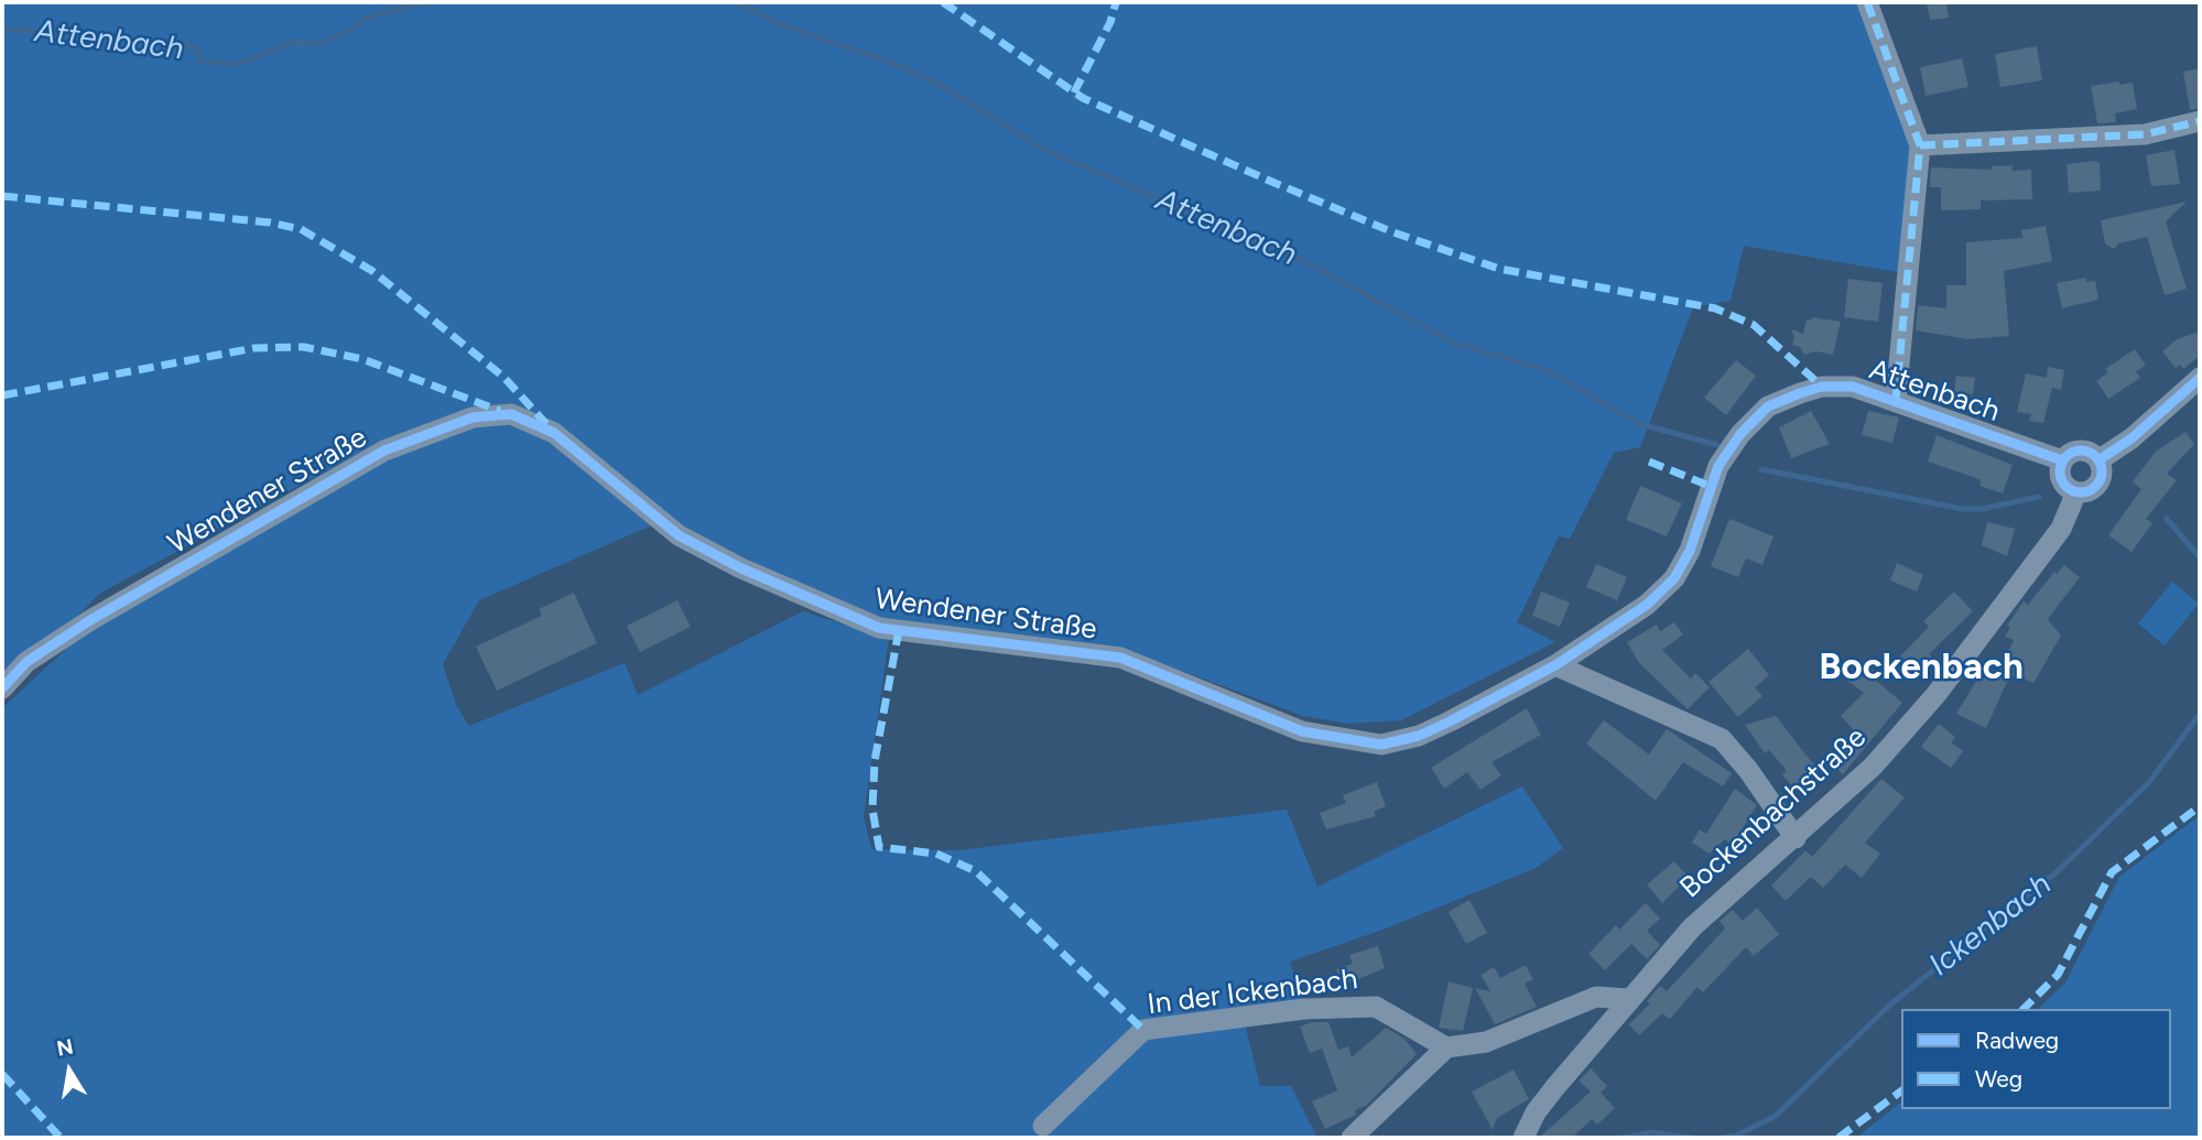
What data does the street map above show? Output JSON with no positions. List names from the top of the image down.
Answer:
{
  "streets": {
    "street": [
      "Attenbach",
      "Wendener Straße",
      "Bockenbachstraße",
      "In der Ickenbach"
    ]
  },
  "crossings": [
    ["Attenbach", "Wendener Straße"],
    ["Attenbach", "Bockenbachstraße"]
  ],
  "districts": ["Bockenbach"],
  "water": ["Attenbach", "Ickenbach"],
  "legend": ["Radweg", "Weg"],
  "north": "top"
}
